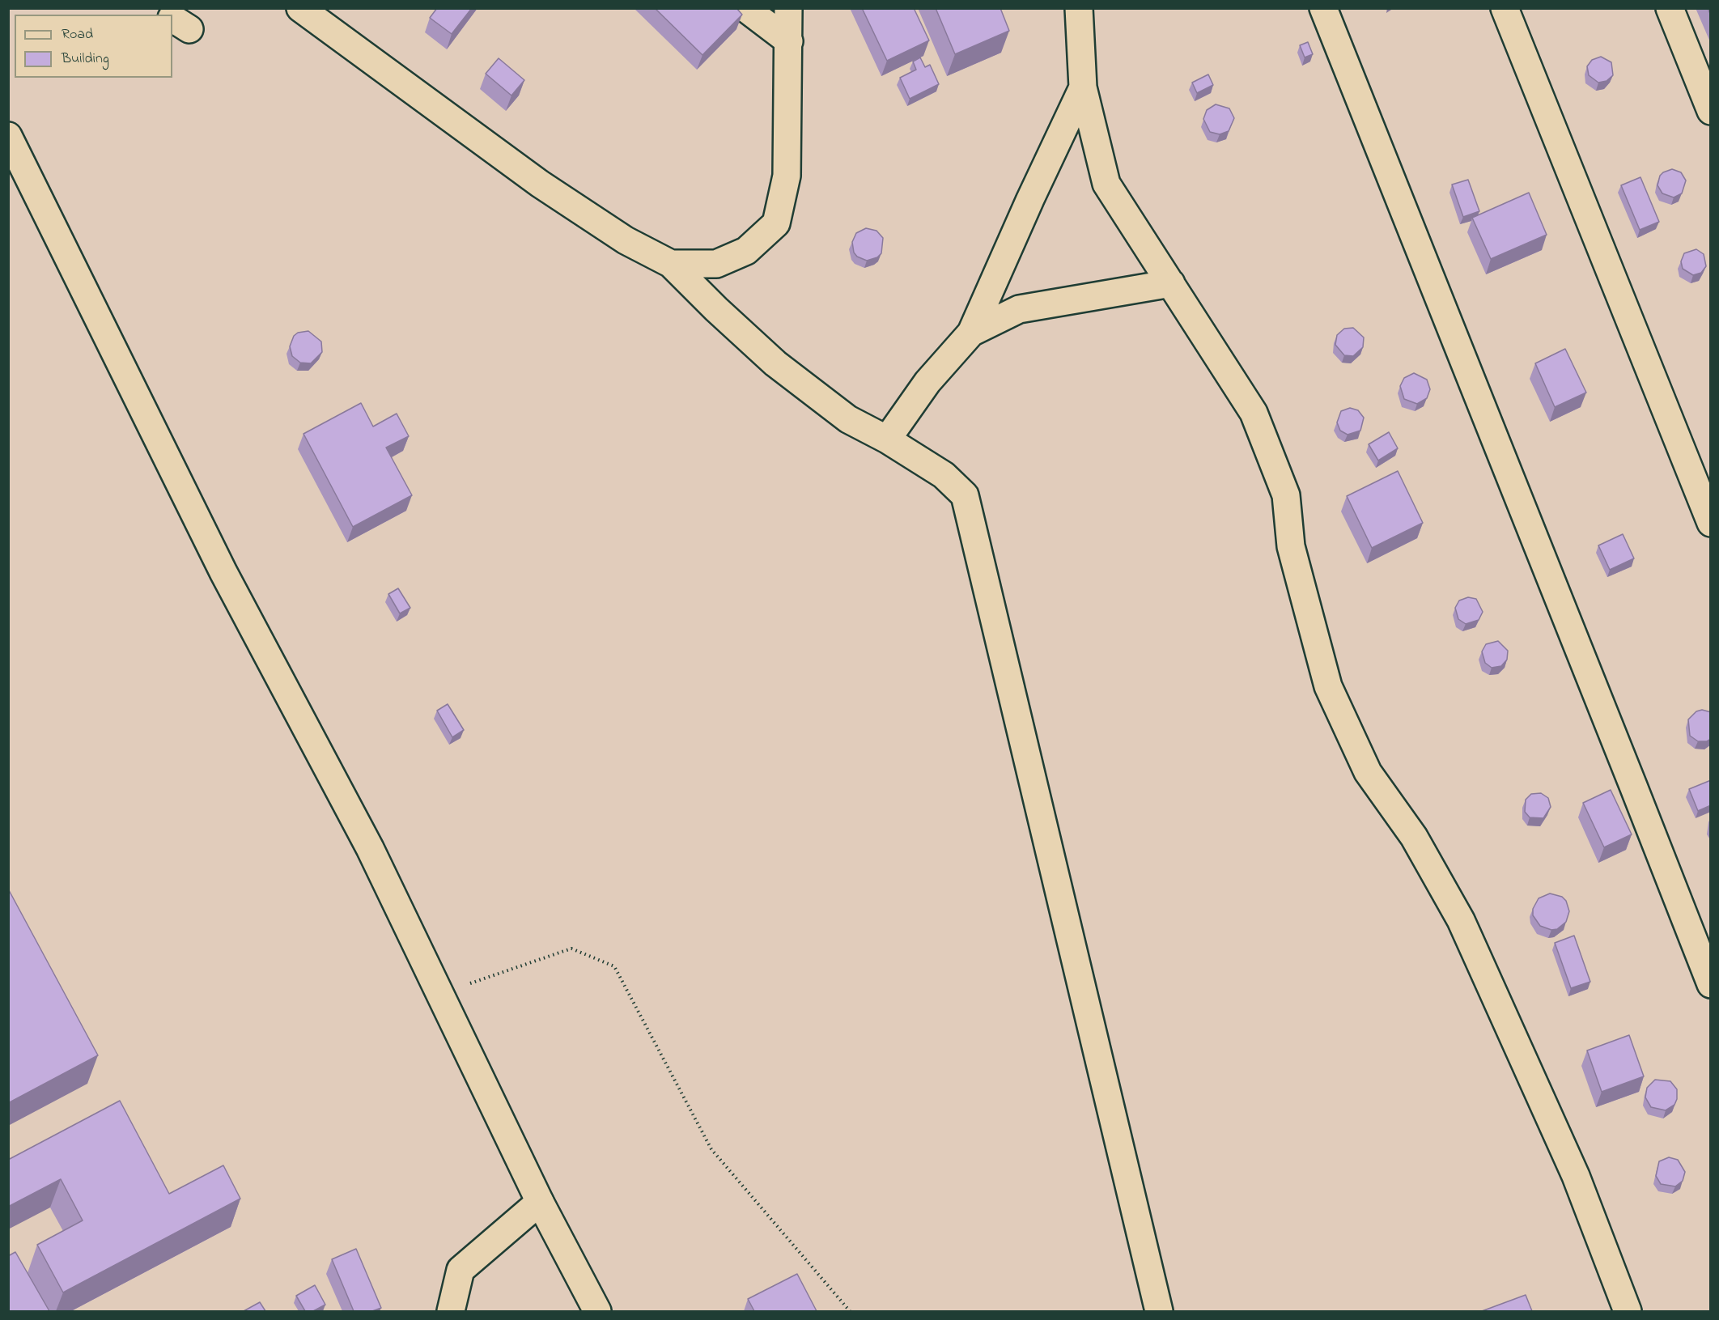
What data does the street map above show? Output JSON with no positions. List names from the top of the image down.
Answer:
{
  "legend": ["Road", "Building"]
}
